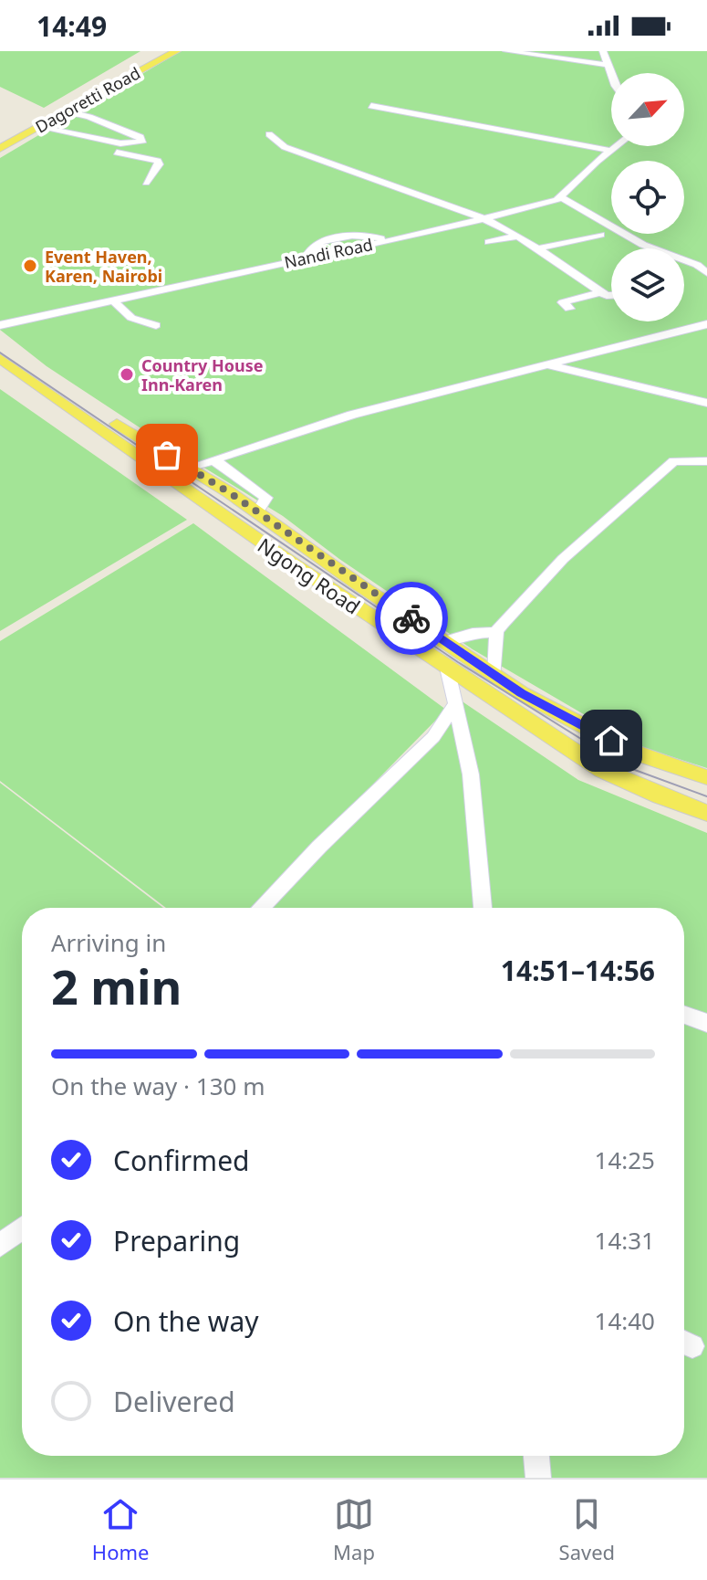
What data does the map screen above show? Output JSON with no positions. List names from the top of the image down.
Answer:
{
  "streets": {
    "main road": ["Dagoretti Road", "Ngong Road"],
    "street": ["Nandi Road"]
  },
  "places": ["Event Haven, Karen, Nairobi", "Country House Inn-Karen"],
  "north": "top right",
  "page": {
    "status": "14:49",
    "heading": ["2 min", "Arriving in", "14:51–14:56"],
    "bar": "On the way · 130 m",
    "list": [
      ["Confirmed", "14:25"],
      ["Preparing", "14:31"],
      ["On the way", "14:40"],
      "Delivered"
    ],
    "tabs": ["Home", "Map", "Saved"]
  }
}
